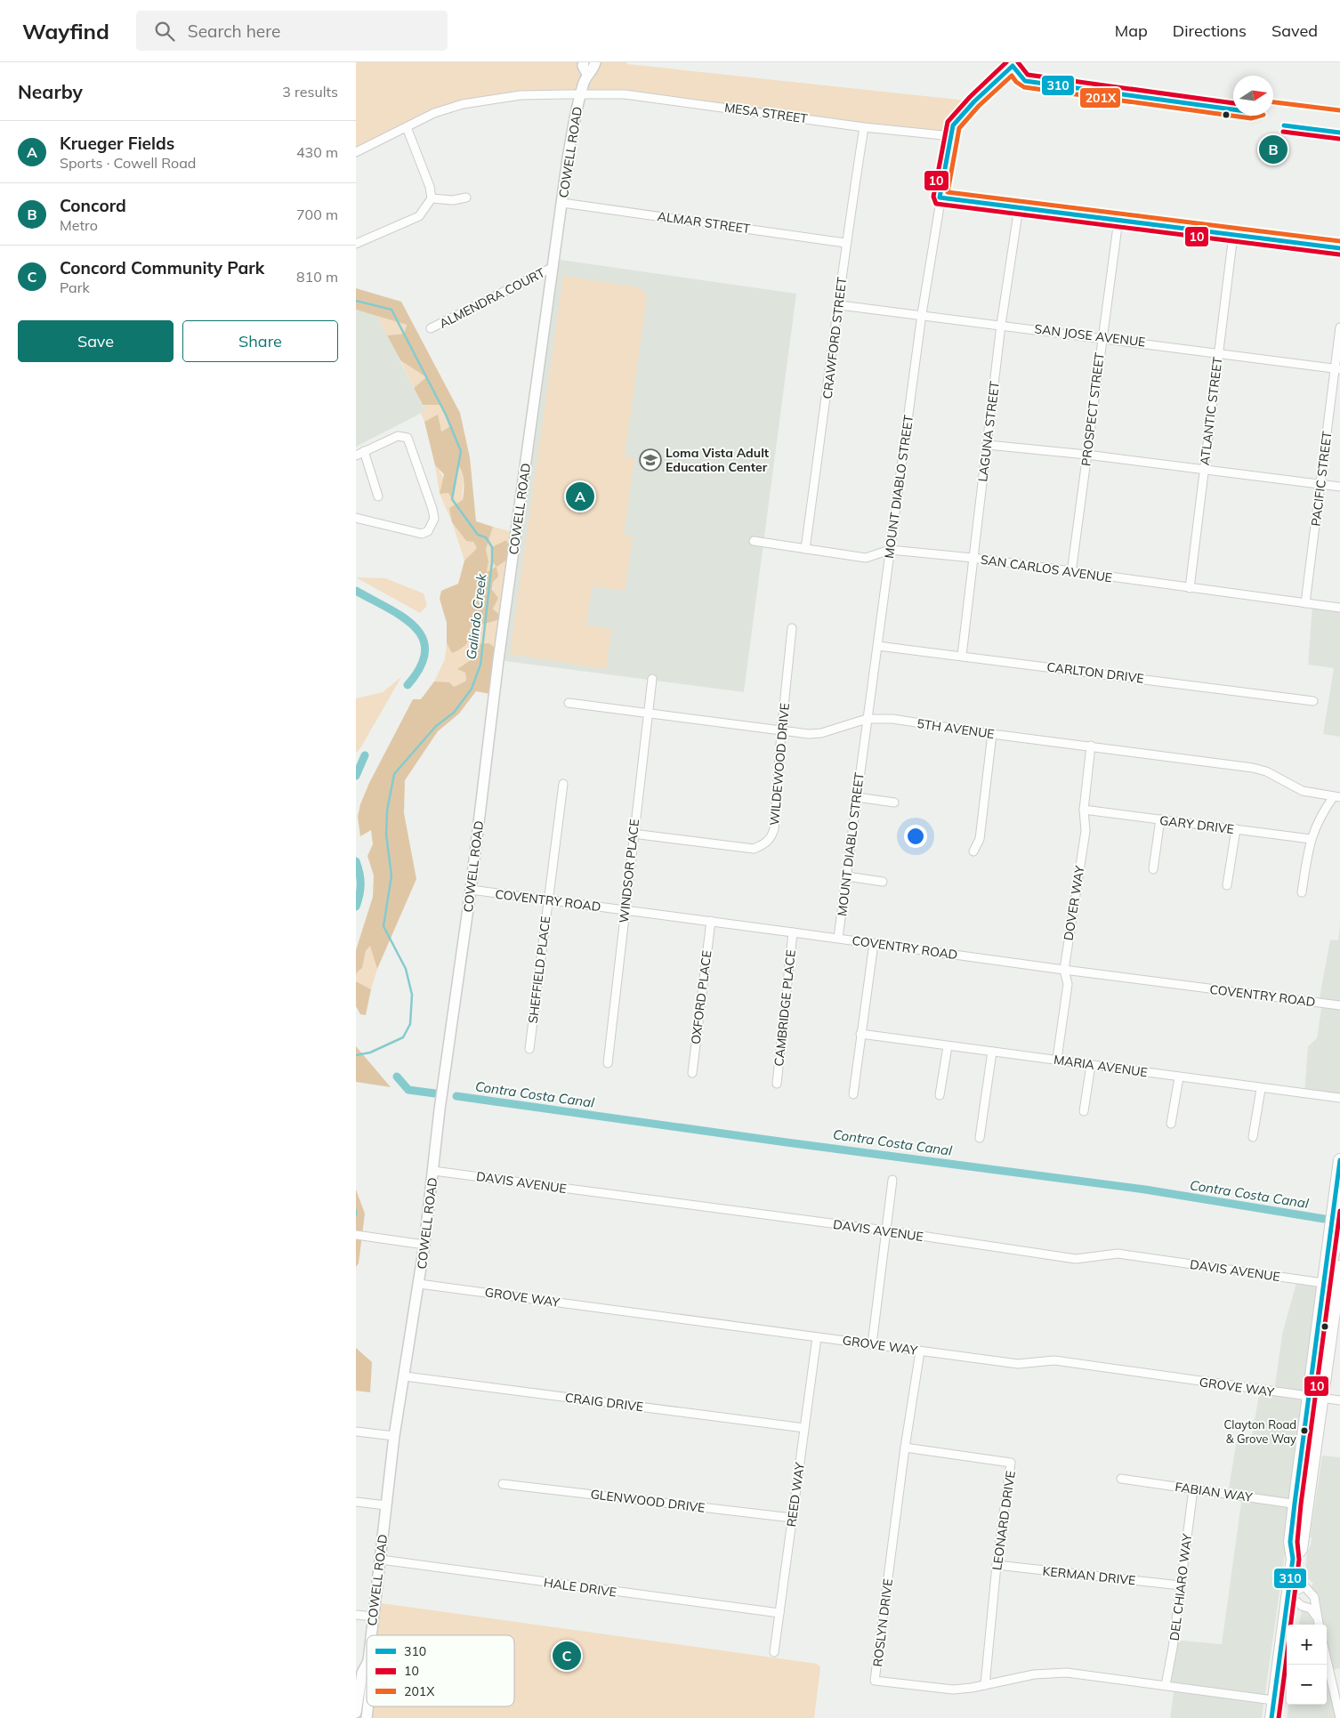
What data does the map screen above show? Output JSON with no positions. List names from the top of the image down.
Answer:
{
  "streets": {
    "street": [
      "MESA STREET",
      "COWELL ROAD",
      "ALMAR STREET",
      "ALMENDRA COURT",
      "SAN JOSE AVENUE",
      "CRAWFORD STREET",
      "PROSPECT STREET",
      "ATLANTIC STREET",
      "LAGUNA STREET",
      "PACIFIC STREET",
      "MOUNT DIABLO STREET",
      "SAN CARLOS AVENUE",
      "CARLTON DRIVE",
      "5TH AVENUE",
      "WILDEWOOD DRIVE",
      "GARY DRIVE",
      "WINDSOR PLACE",
      "COVENTRY ROAD",
      "DOVER WAY",
      "SHEFFIELD PLACE",
      "OXFORD PLACE",
      "CAMBRIDGE PLACE",
      "MARIA AVENUE",
      "DAVIS AVENUE",
      "GROVE WAY",
      "CRAIG DRIVE",
      "FABIAN WAY",
      "REED WAY",
      "GLENWOOD DRIVE",
      "LEONARD DRIVE",
      "KERMAN DRIVE",
      "HALE DRIVE",
      "DEL CHIARO WAY",
      "ROSLYN DRIVE"
    ]
  },
  "crossings": [
    ["MESA STREET", "COWELL ROAD"],
    ["MESA STREET", "CRAWFORD STREET"],
    ["MESA STREET", "MOUNT DIABLO STREET"],
    ["COWELL ROAD", "ALMAR STREET"],
    ["COWELL ROAD", "ALMENDRA COURT"],
    ["COWELL ROAD", "COVENTRY ROAD"],
    ["COWELL ROAD", "DAVIS AVENUE"],
    ["COWELL ROAD", "GROVE WAY"],
    ["COWELL ROAD", "CRAIG DRIVE"],
    ["COWELL ROAD", "HALE DRIVE"],
    ["ALMAR STREET", "CRAWFORD STREET"],
    ["SAN JOSE AVENUE", "CRAWFORD STREET"],
    ["SAN JOSE AVENUE", "PROSPECT STREET"],
    ["SAN JOSE AVENUE", "ATLANTIC STREET"],
    ["SAN JOSE AVENUE", "LAGUNA STREET"],
    ["SAN JOSE AVENUE", "PACIFIC STREET"],
    ["SAN JOSE AVENUE", "MOUNT DIABLO STREET"],
    ["CRAWFORD STREET", "SAN CARLOS AVENUE"],
    ["PROSPECT STREET", "SAN CARLOS AVENUE"],
    ["ATLANTIC STREET", "SAN CARLOS AVENUE"],
    ["LAGUNA STREET", "SAN CARLOS AVENUE"],
    ["LAGUNA STREET", "CARLTON DRIVE"],
    ["PACIFIC STREET", "SAN CARLOS AVENUE"],
    ["MOUNT DIABLO STREET", "SAN CARLOS AVENUE"],
    ["MOUNT DIABLO STREET", "CARLTON DRIVE"],
    ["MOUNT DIABLO STREET", "5TH AVENUE"],
    ["MOUNT DIABLO STREET", "COVENTRY ROAD"],
    ["5TH AVENUE", "WILDEWOOD DRIVE"],
    ["5TH AVENUE", "WINDSOR PLACE"],
    ["5TH AVENUE", "DOVER WAY"],
    ["WILDEWOOD DRIVE", "WINDSOR PLACE"],
    ["GARY DRIVE", "DOVER WAY"],
    ["WINDSOR PLACE", "COVENTRY ROAD"],
    ["COVENTRY ROAD", "DOVER WAY"],
    ["COVENTRY ROAD", "SHEFFIELD PLACE"],
    ["COVENTRY ROAD", "OXFORD PLACE"],
    ["COVENTRY ROAD", "CAMBRIDGE PLACE"],
    ["DOVER WAY", "MARIA AVENUE"],
    ["GROVE WAY", "REED WAY"],
    ["GROVE WAY", "ROSLYN DRIVE"],
    ["CRAIG DRIVE", "REED WAY"],
    ["FABIAN WAY", "DEL CHIARO WAY"],
    ["REED WAY", "GLENWOOD DRIVE"],
    ["REED WAY", "HALE DRIVE"],
    ["LEONARD DRIVE", "KERMAN DRIVE"],
    ["LEONARD DRIVE", "ROSLYN DRIVE"],
    ["KERMAN DRIVE", "DEL CHIARO WAY"],
    ["DEL CHIARO WAY", "ROSLYN DRIVE"]
  ],
  "water": ["Galindo Creek", "Contra Costa Canal"],
  "places": {
    "school or university": ["Loma Vista Adult Education Center"],
    "other": ["Clayton Road & Grove Way"]
  },
  "lines": ["transit line 10", "transit line 310", "transit line 201X"],
  "legend": ["310", "10", "201X"],
  "north": "right",
  "page": {
    "header": "Wayfind",
    "search": "Search here",
    "nav": ["Map", "Directions", "Saved"],
    "heading": ["Nearby", "3 results"],
    "list": [
      {
        "mark": "A",
        "name": "Krueger Fields",
        "note": "Sports · Cowell Road",
        "value": "430 m"
      },
      {
        "mark": "B",
        "name": "Concord",
        "note": "Metro",
        "value": "700 m"
      },
      {
        "mark": "C",
        "name": "Concord Community Park",
        "note": "Park",
        "value": "810 m"
      }
    ],
    "pins": ["B", "A", "C"],
    "buttons": ["Save", "Share"],
    "map_buttons": ["+", "−"]
  }
}
